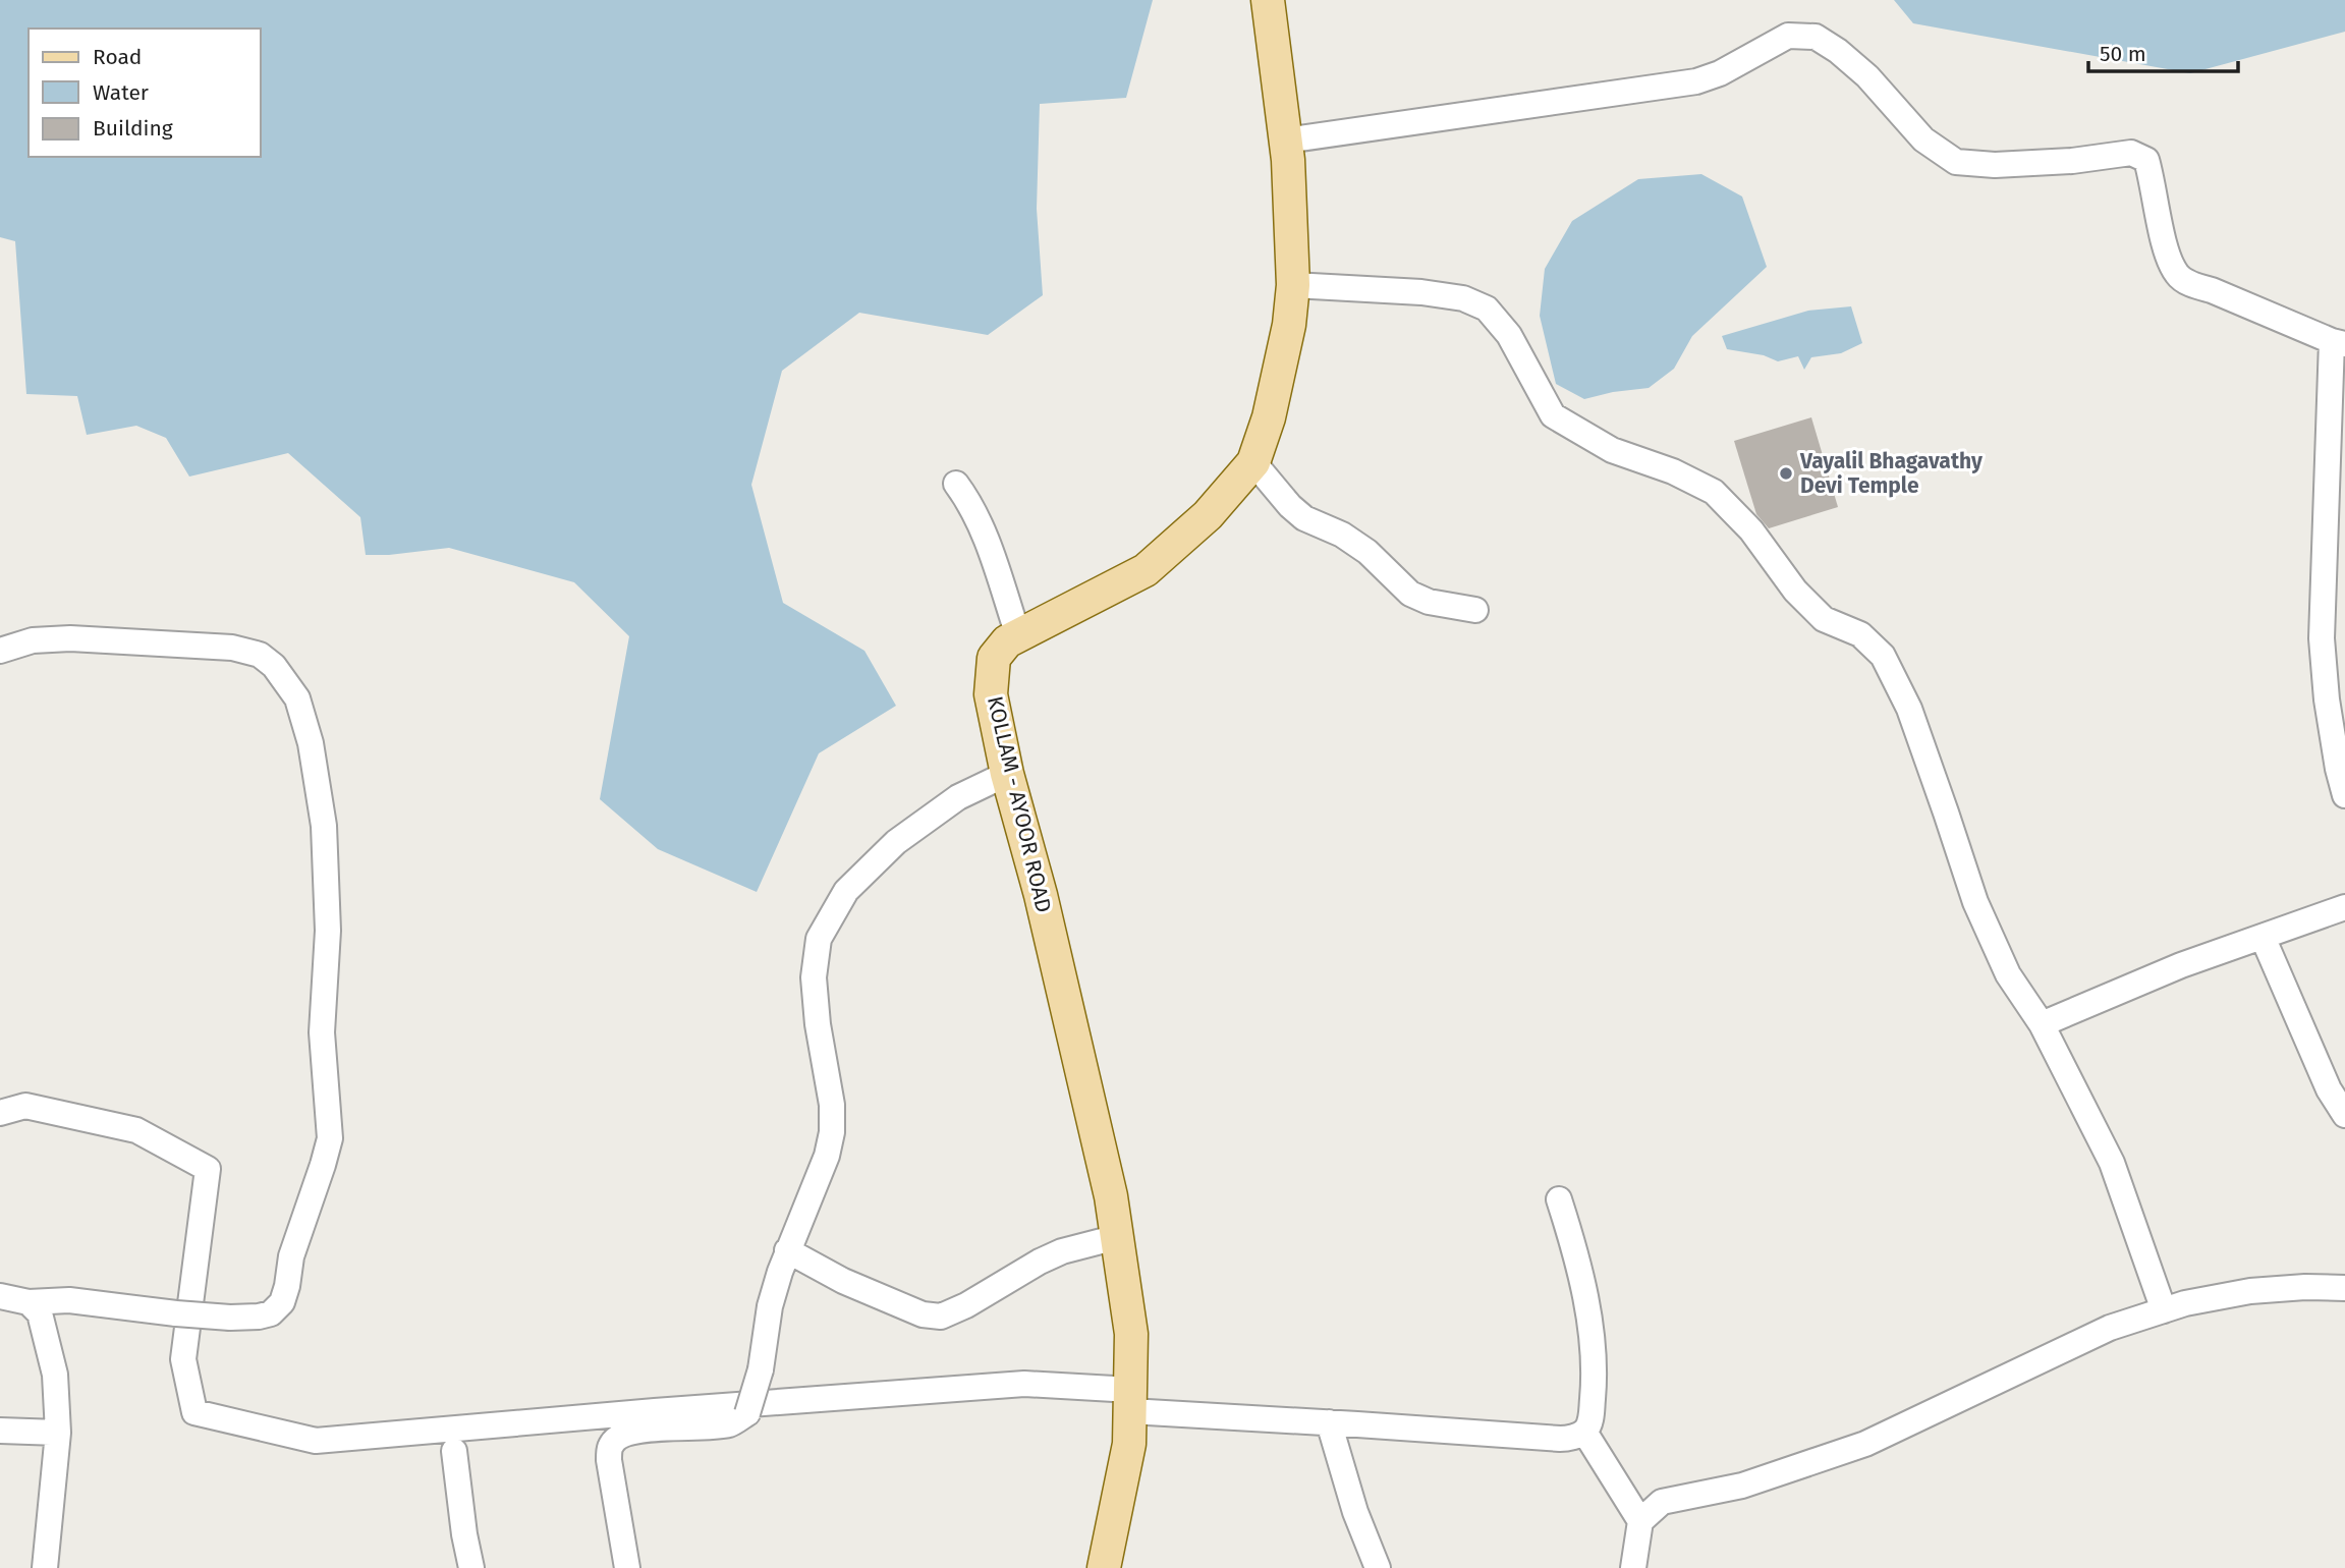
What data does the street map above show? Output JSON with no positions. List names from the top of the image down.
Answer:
{
  "streets": {
    "main road": ["KOLLAM - AYOOR ROAD"]
  },
  "places": ["Vayalil Bhagavathy Devi Temple"],
  "legend": ["Road", "Water", "Building"],
  "scale_bar": "50 m"
}
